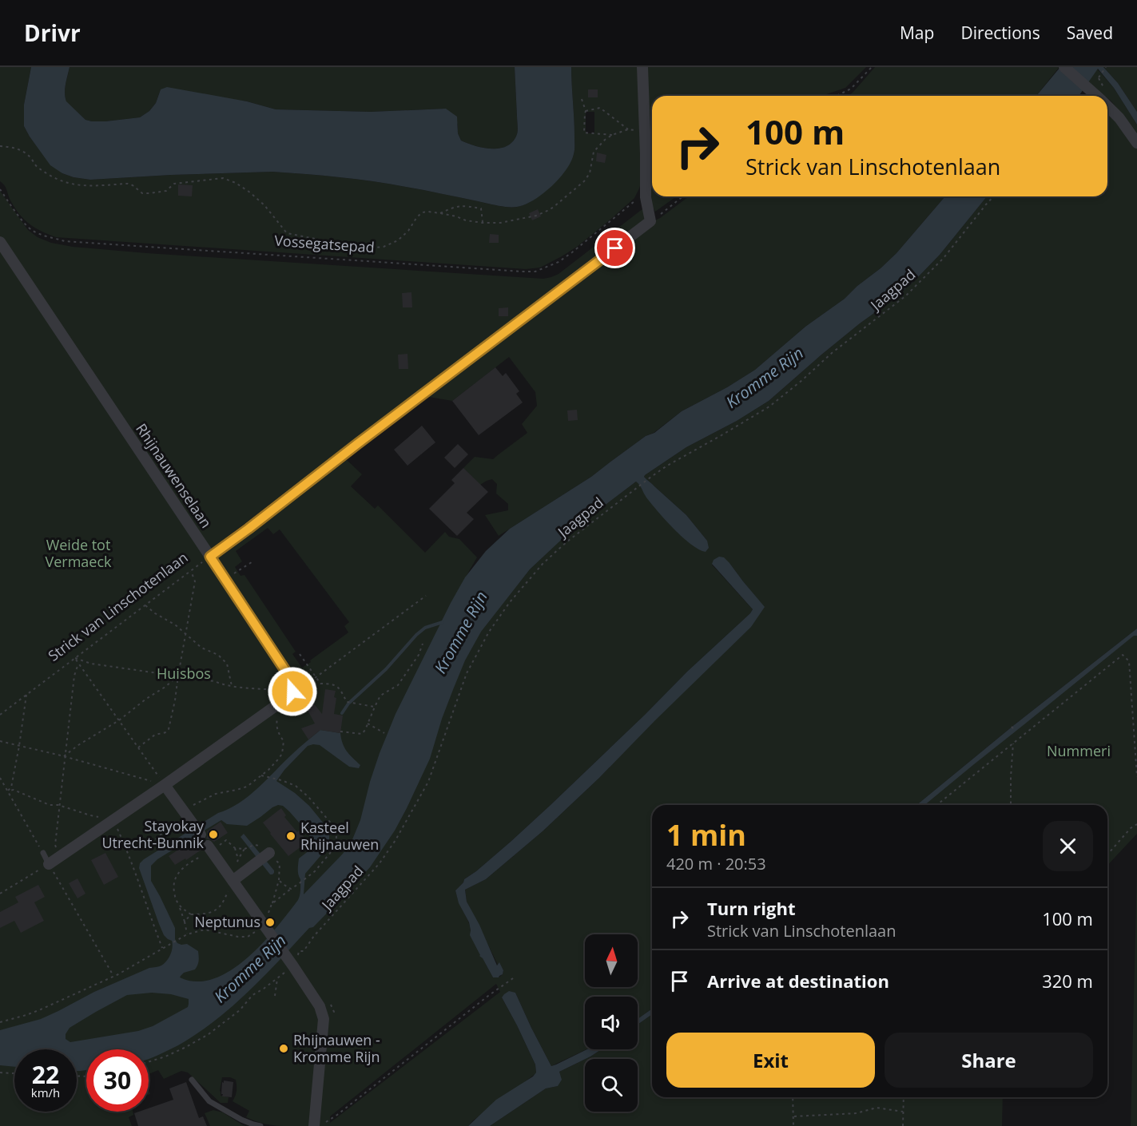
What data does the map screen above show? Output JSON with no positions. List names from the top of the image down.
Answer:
{
  "streets": {
    "street": ["Rhijnauwenselaan", "Strick van Linschotenlaan"],
    "path": ["Vossegatsepad", "Jaagpad"]
  },
  "crossings": [
    ["Rhijnauwenselaan", "Strick van Linschotenlaan"]
  ],
  "water": ["Kromme Rijn"],
  "parks": ["Weide tot Vermaeck", "Huisbos", "Nummeri"],
  "places": [
    "Stayokay Utrecht-Bunnik",
    "Kasteel Rhijnauwen",
    "Neptunus",
    "Rhijnauwen - Kromme Rijn"
  ],
  "north": "top",
  "page": {
    "header": "Drivr",
    "nav": ["Map", "Directions", "Saved"],
    "turn": ["100 m", "Strick van Linschotenlaan"],
    "heading": ["1 min", "420 m · 20:53"],
    "list": [
      {
        "name": "Turn right",
        "note": "Strick van Linschotenlaan",
        "value": "100 m"
      },
      {
        "name": "Arrive at destination",
        "value": "320 m"
      }
    ],
    "buttons": ["Exit", "Share"],
    "speed": "22 km/h",
    "limit": "30"
  }
}
